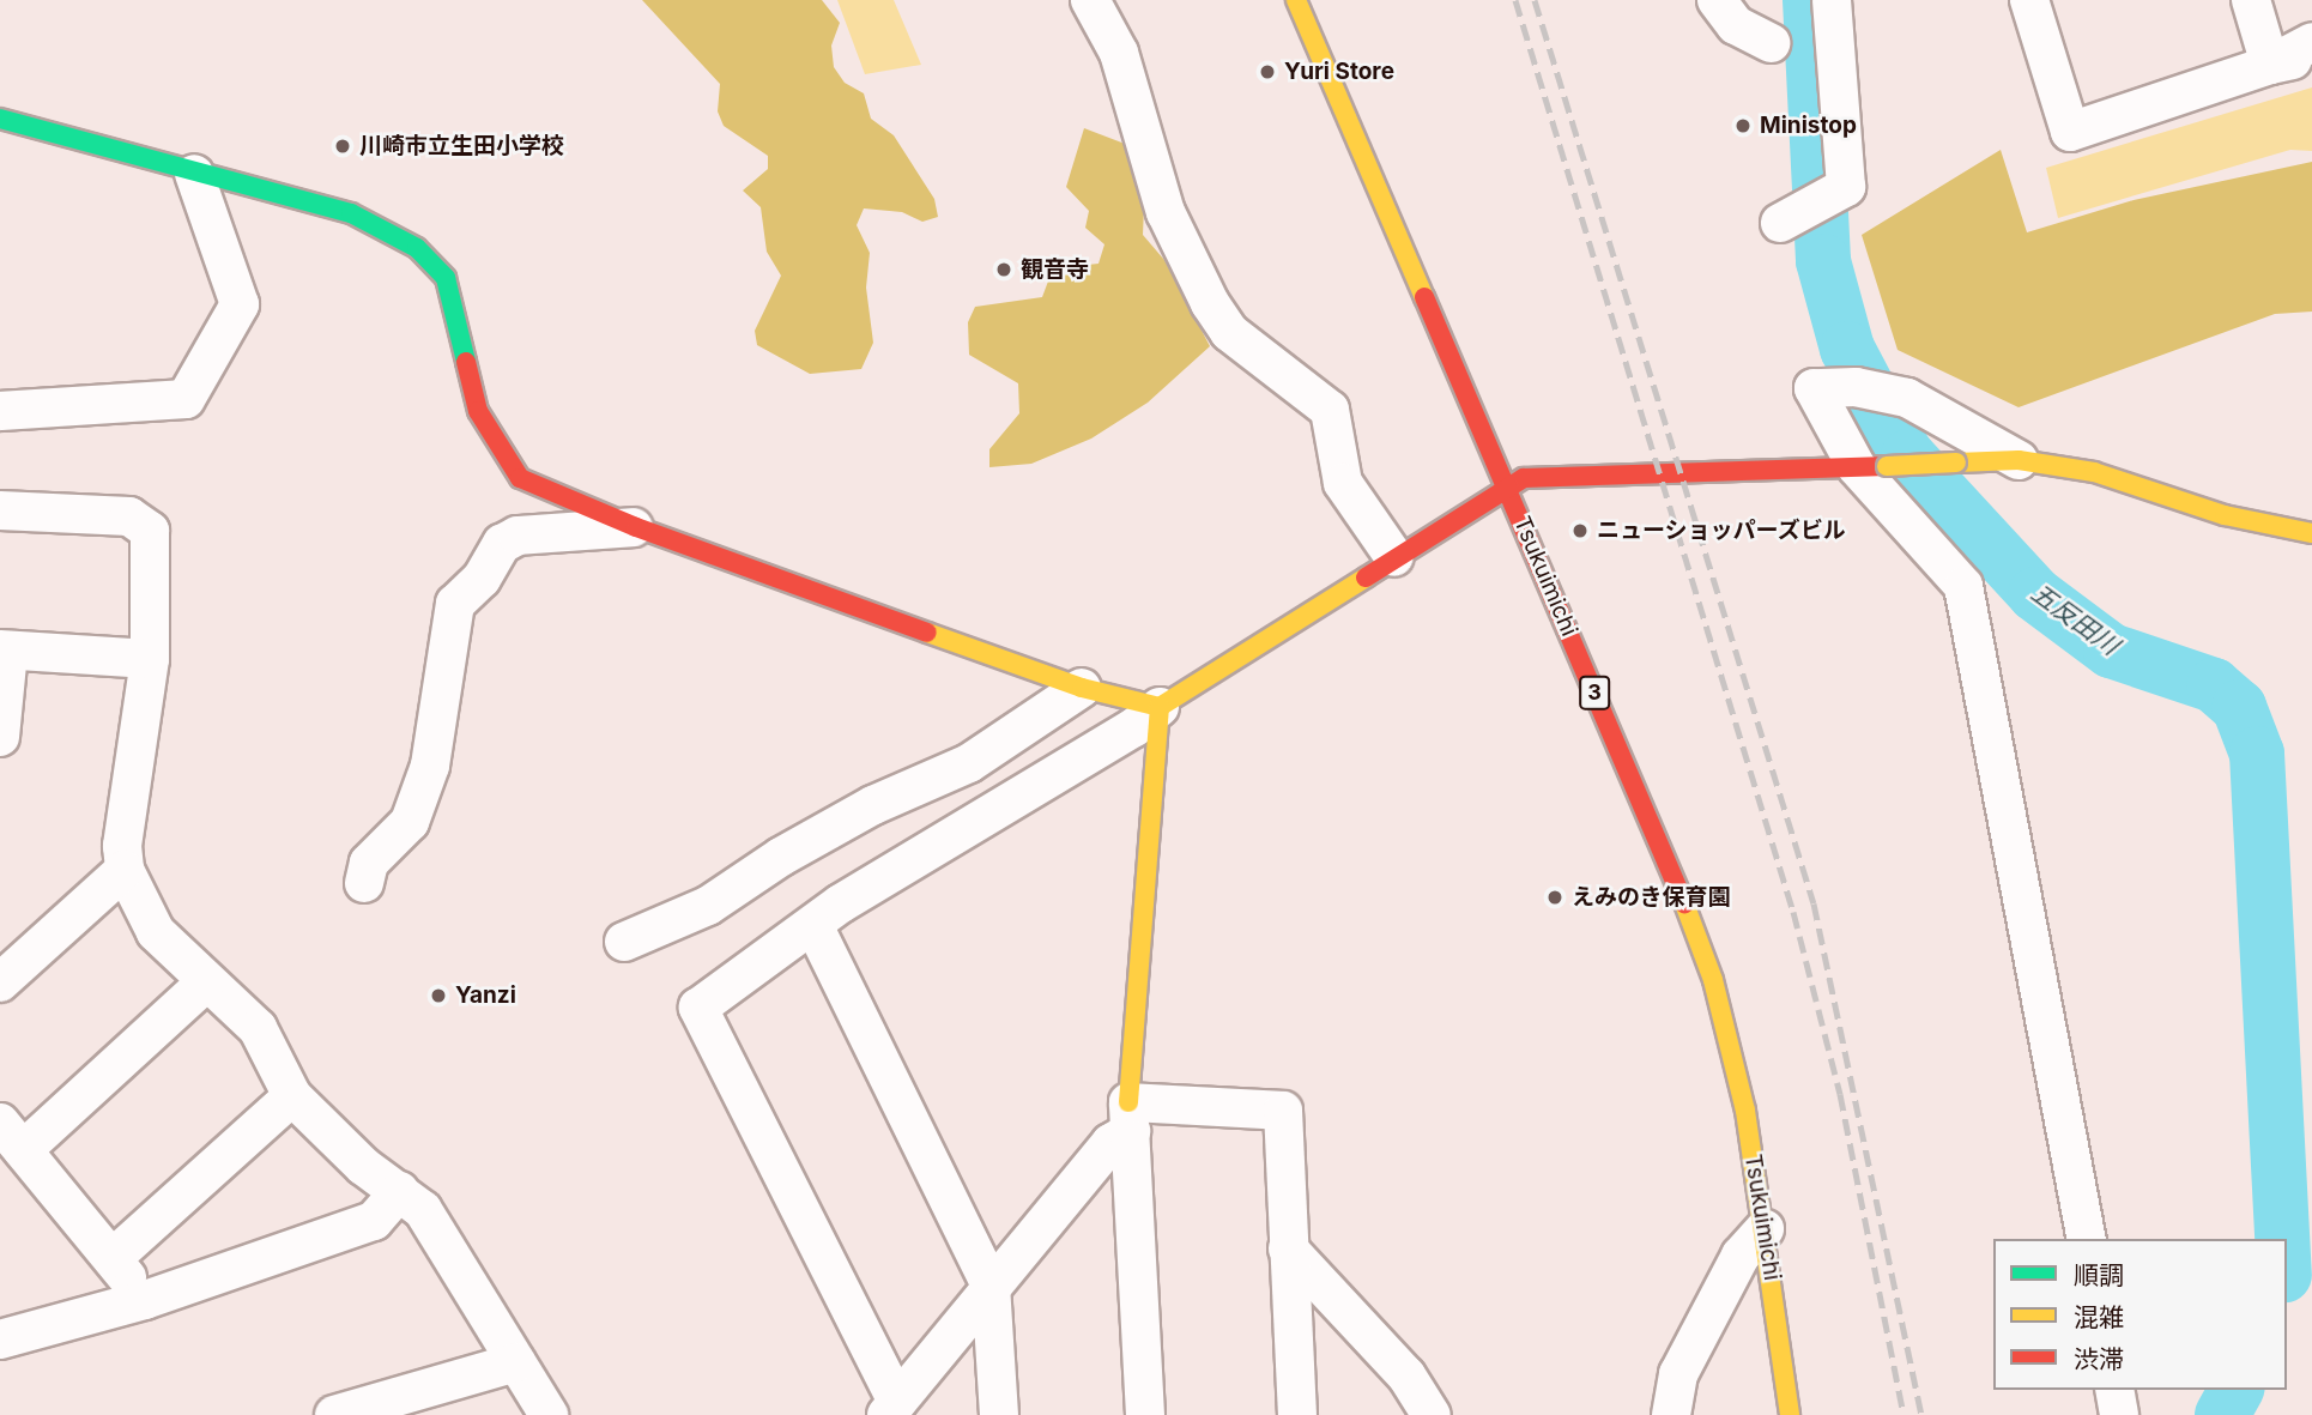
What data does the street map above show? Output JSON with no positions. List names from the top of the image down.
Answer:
{
  "streets": {
    "street": ["Tsukuimichi", "3"]
  },
  "water": ["五反田川"],
  "places": [
    "Yuri Store",
    "Ministop",
    "川崎市立生田小学校",
    "観音寺",
    "ニューショッパーズビル",
    "えみのき保育園",
    "Yanzi"
  ],
  "legend": ["順調", "混雑", "渋滞"]
}
